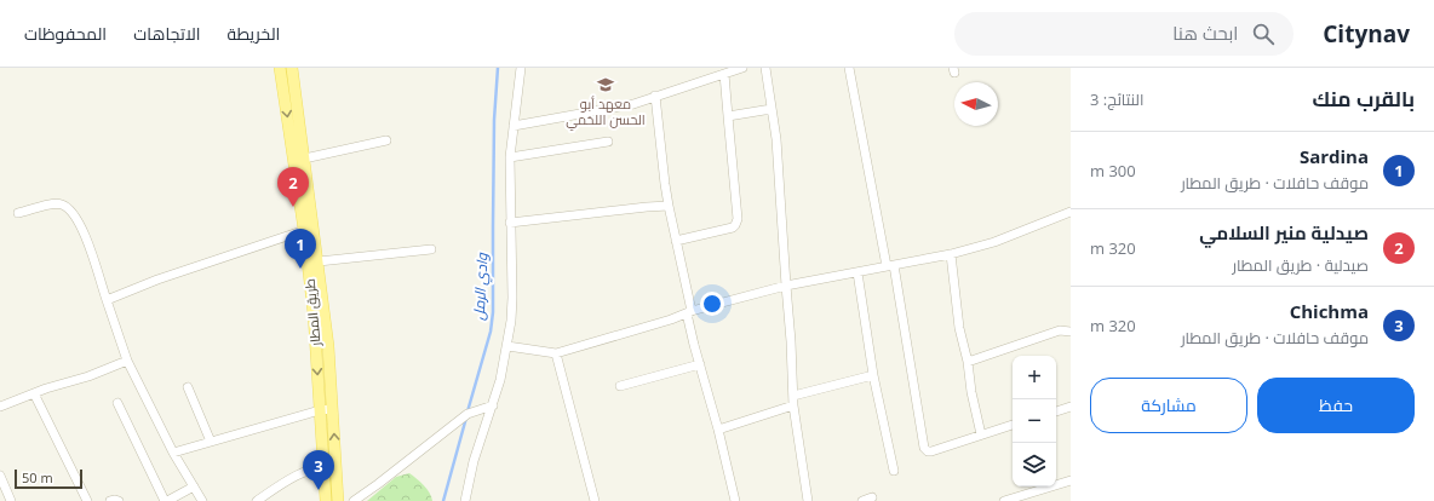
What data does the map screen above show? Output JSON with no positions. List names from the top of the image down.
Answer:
{
  "streets": {
    "main road": ["طريق المطار"]
  },
  "water": ["وادي الرمل"],
  "places": {
    "school or university": ["معهد أبو الحسن اللخمي"]
  },
  "scale_bar": "50 m",
  "north": "left",
  "page": {
    "header": "Citynav",
    "search": "ابحث هنا",
    "nav": ["الخريطة", "الاتجاهات", "المحفوظات"],
    "heading": ["بالقرب منك", "النتائج: 3"],
    "list": [
      {
        "mark": "1",
        "name": "Sardina",
        "note": "موقف حافلات · طريق المطار",
        "value": "300 m"
      },
      {
        "mark": "2",
        "name": "صيدلية منير السلامي",
        "note": "صيدلية · طريق المطار",
        "value": "320 m"
      },
      {
        "mark": "3",
        "name": "Chichma",
        "note": "موقف حافلات · طريق المطار",
        "value": "320 m"
      }
    ],
    "pins": ["2", "1", "3"],
    "map_buttons": ["+", "−"],
    "buttons": ["حفظ", "مشاركة"],
    "scale": "50 m"
  }
}
